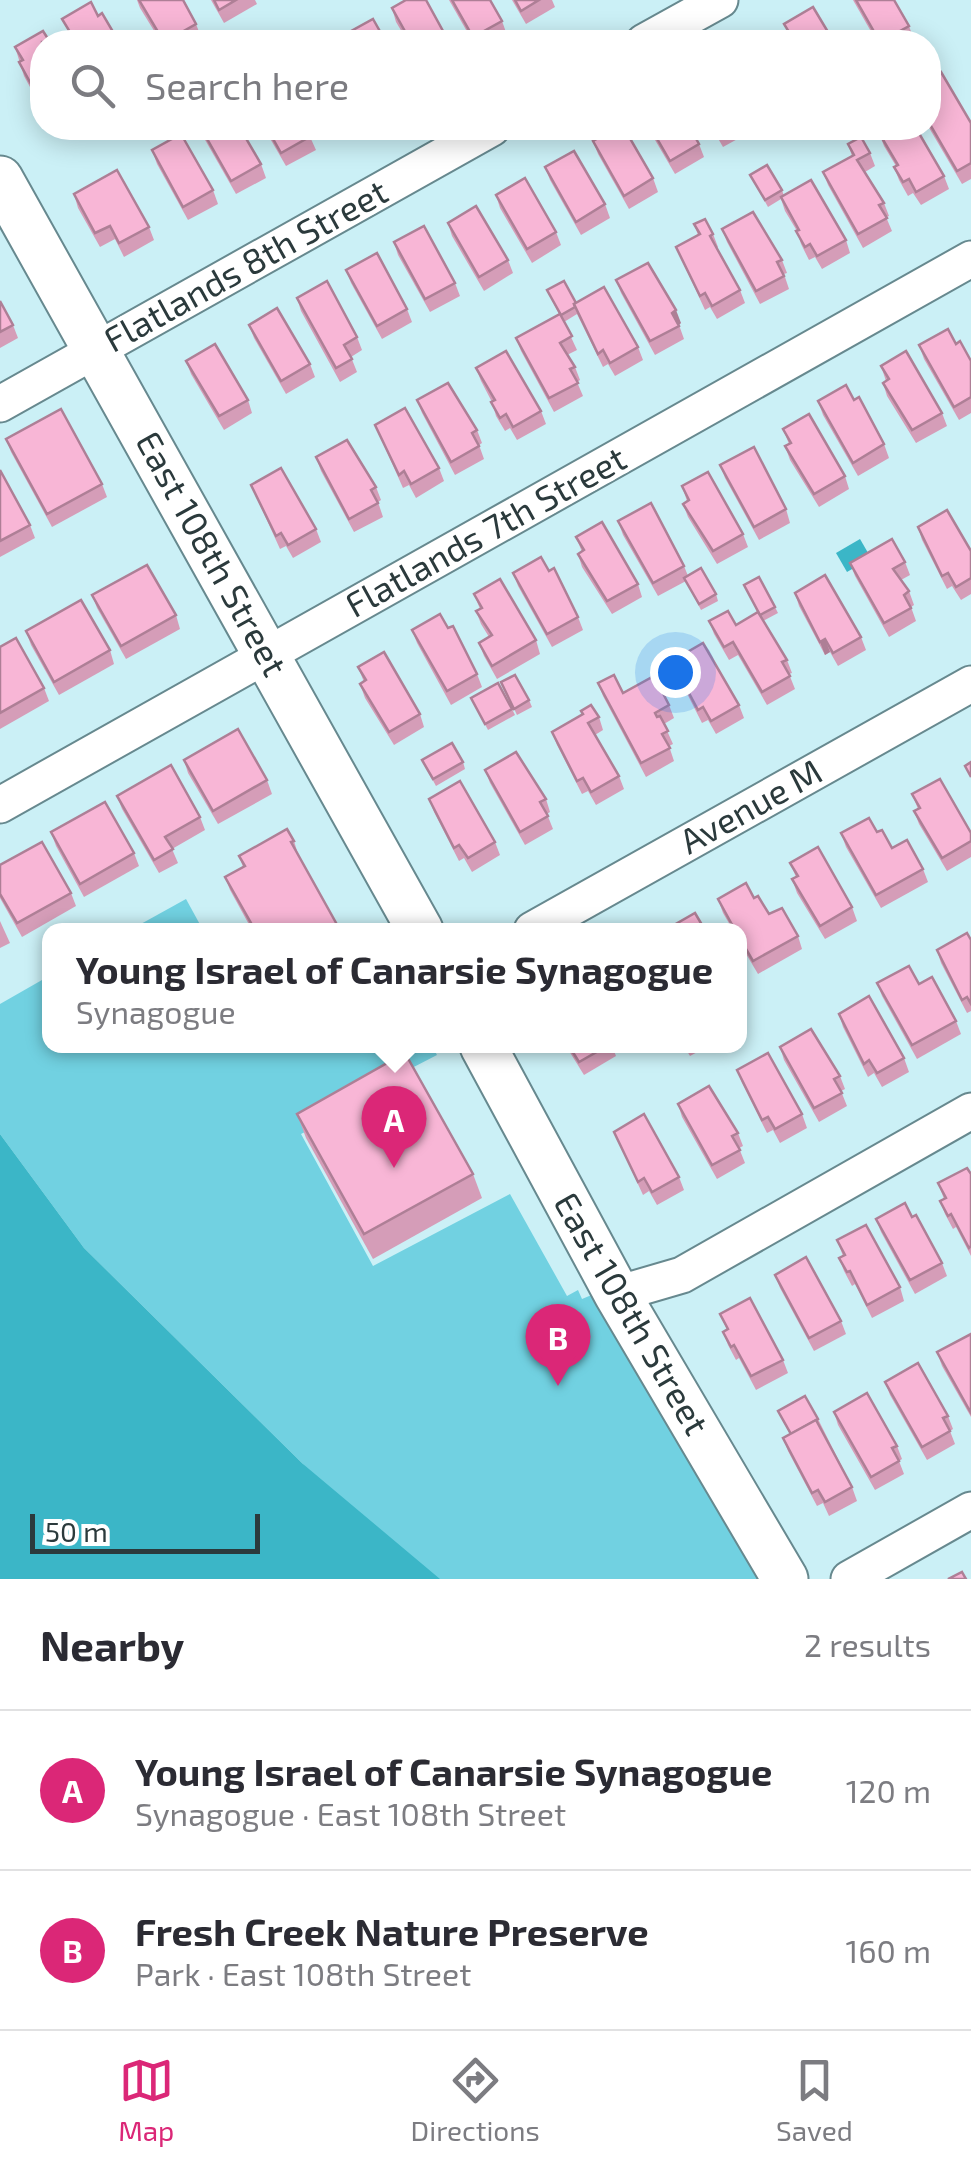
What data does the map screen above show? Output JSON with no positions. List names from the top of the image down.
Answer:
{
  "streets": {
    "street": [
      "Flatlands 8th Street",
      "Flatlands 7th Street",
      "East 108th Street",
      "Avenue M"
    ]
  },
  "crossings": [
    ["Flatlands 8th Street", "East 108th Street"],
    ["Flatlands 7th Street", "East 108th Street"]
  ],
  "scale_bar": "50 m",
  "page": {
    "search": "Search here",
    "popup": ["Young Israel of Canarsie Synagogue", "Synagogue"],
    "pins": ["A", "B"],
    "scale": "50 m",
    "heading": ["Nearby", "2 results"],
    "list": [
      {
        "mark": "A",
        "name": "Young Israel of Canarsie Synagogue",
        "note": "Synagogue · East 108th Street",
        "value": "120 m"
      },
      {
        "mark": "B",
        "name": "Fresh Creek Nature Preserve",
        "note": "Park · East 108th Street",
        "value": "160 m"
      }
    ],
    "nav": ["Map", "Directions", "Saved"]
  }
}
